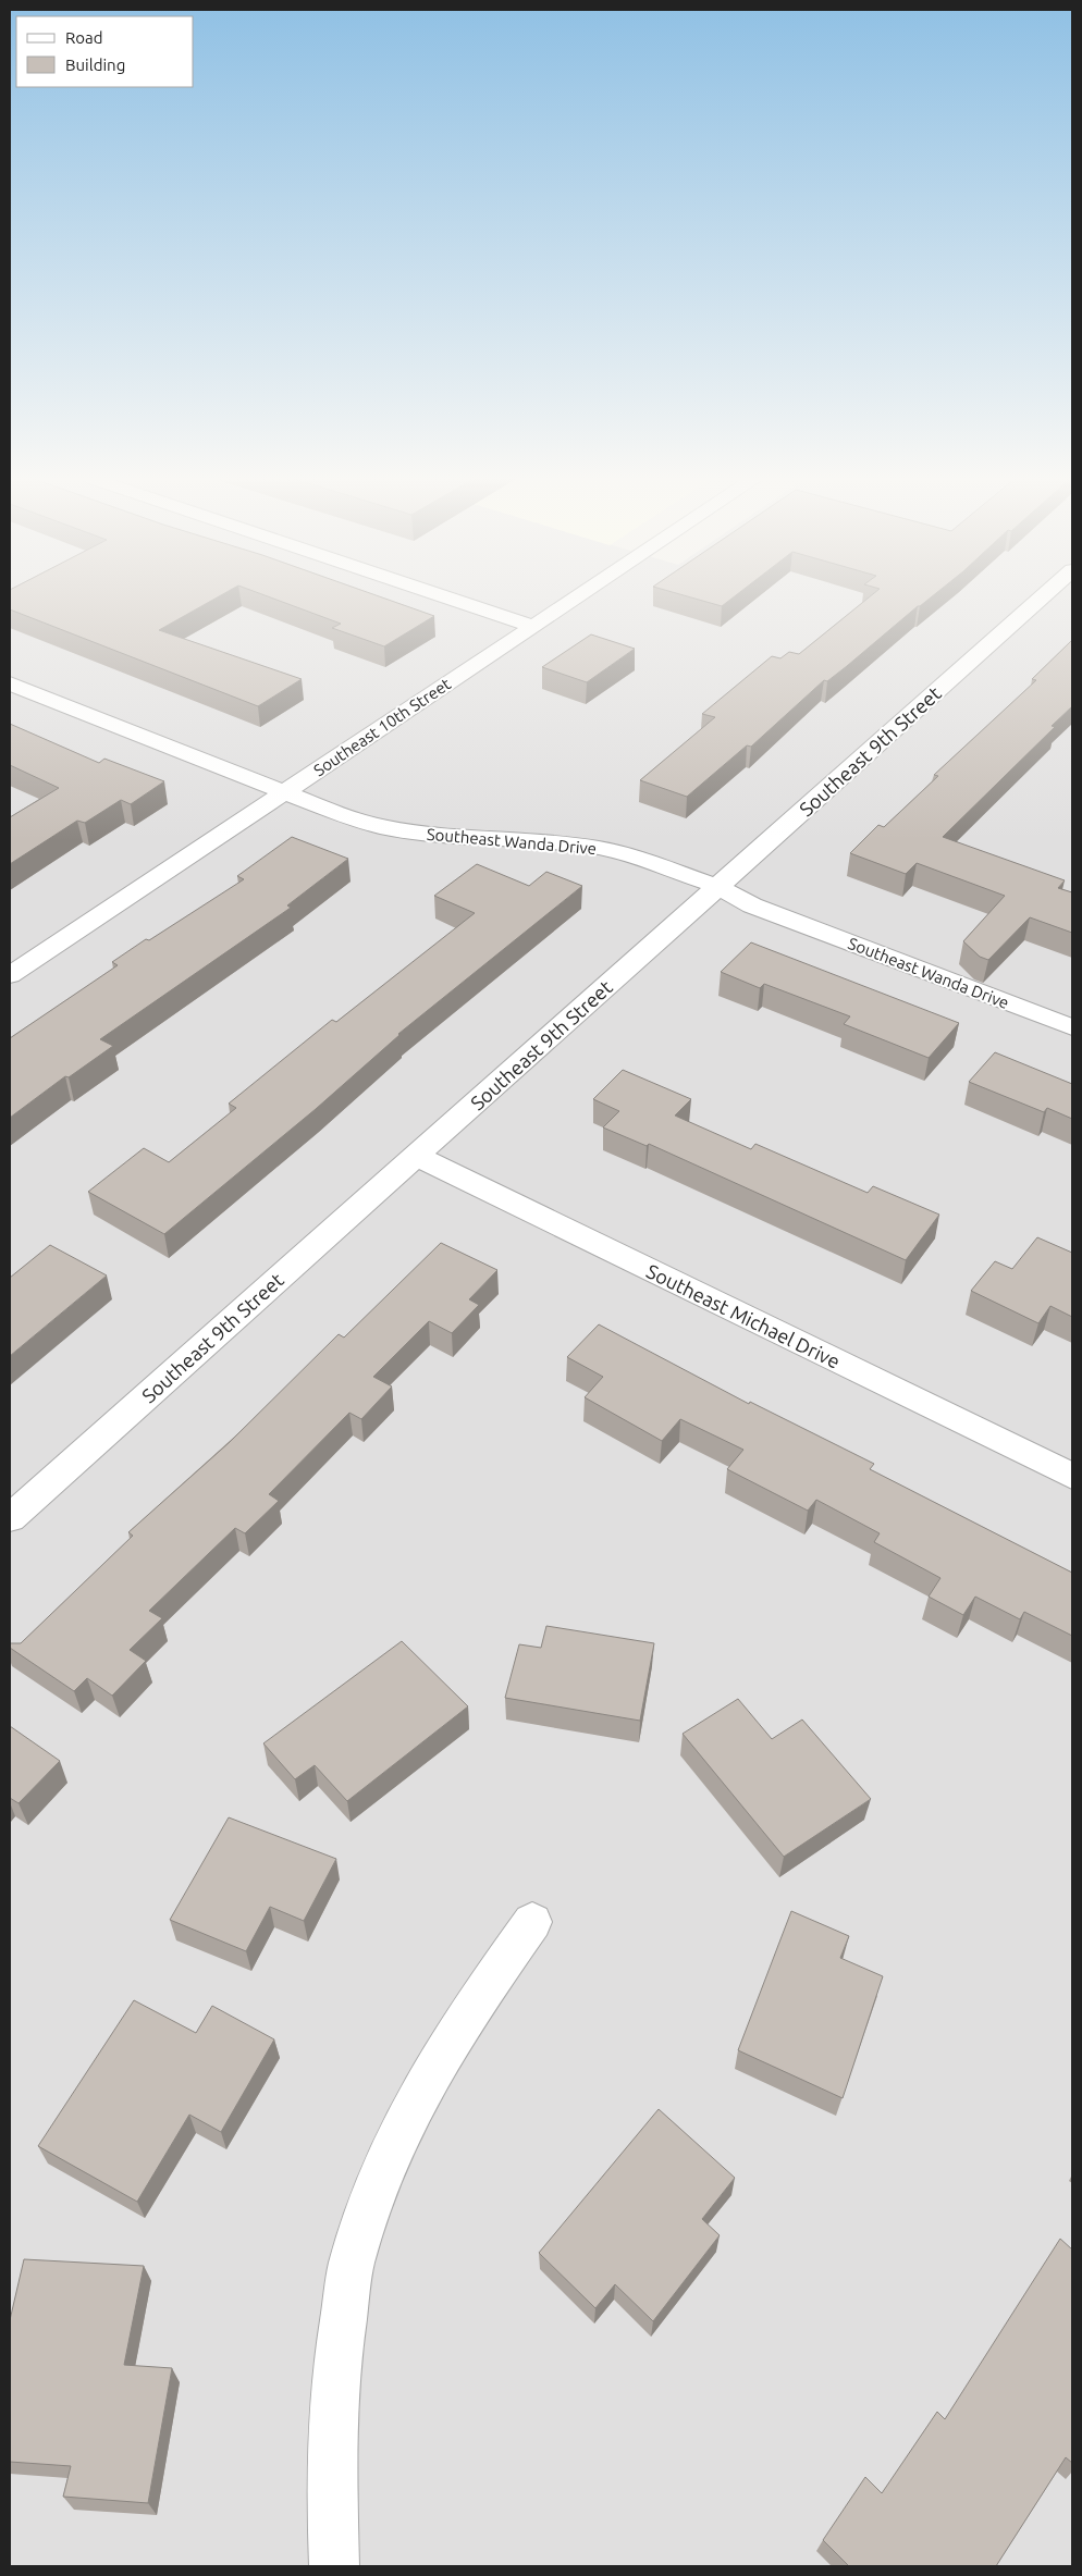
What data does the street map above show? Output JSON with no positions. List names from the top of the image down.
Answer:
{
  "streets": {
    "street": [
      "Southeast 10th Street",
      "Southeast 9th Street",
      "Southeast Wanda Drive",
      "Southeast Michael Drive"
    ]
  },
  "crossings": [
    ["Southeast 10th Street", "Southeast Wanda Drive"],
    ["Southeast 9th Street", "Southeast Wanda Drive"],
    ["Southeast 9th Street", "Southeast Michael Drive"]
  ],
  "legend": ["Road", "Building"]
}
